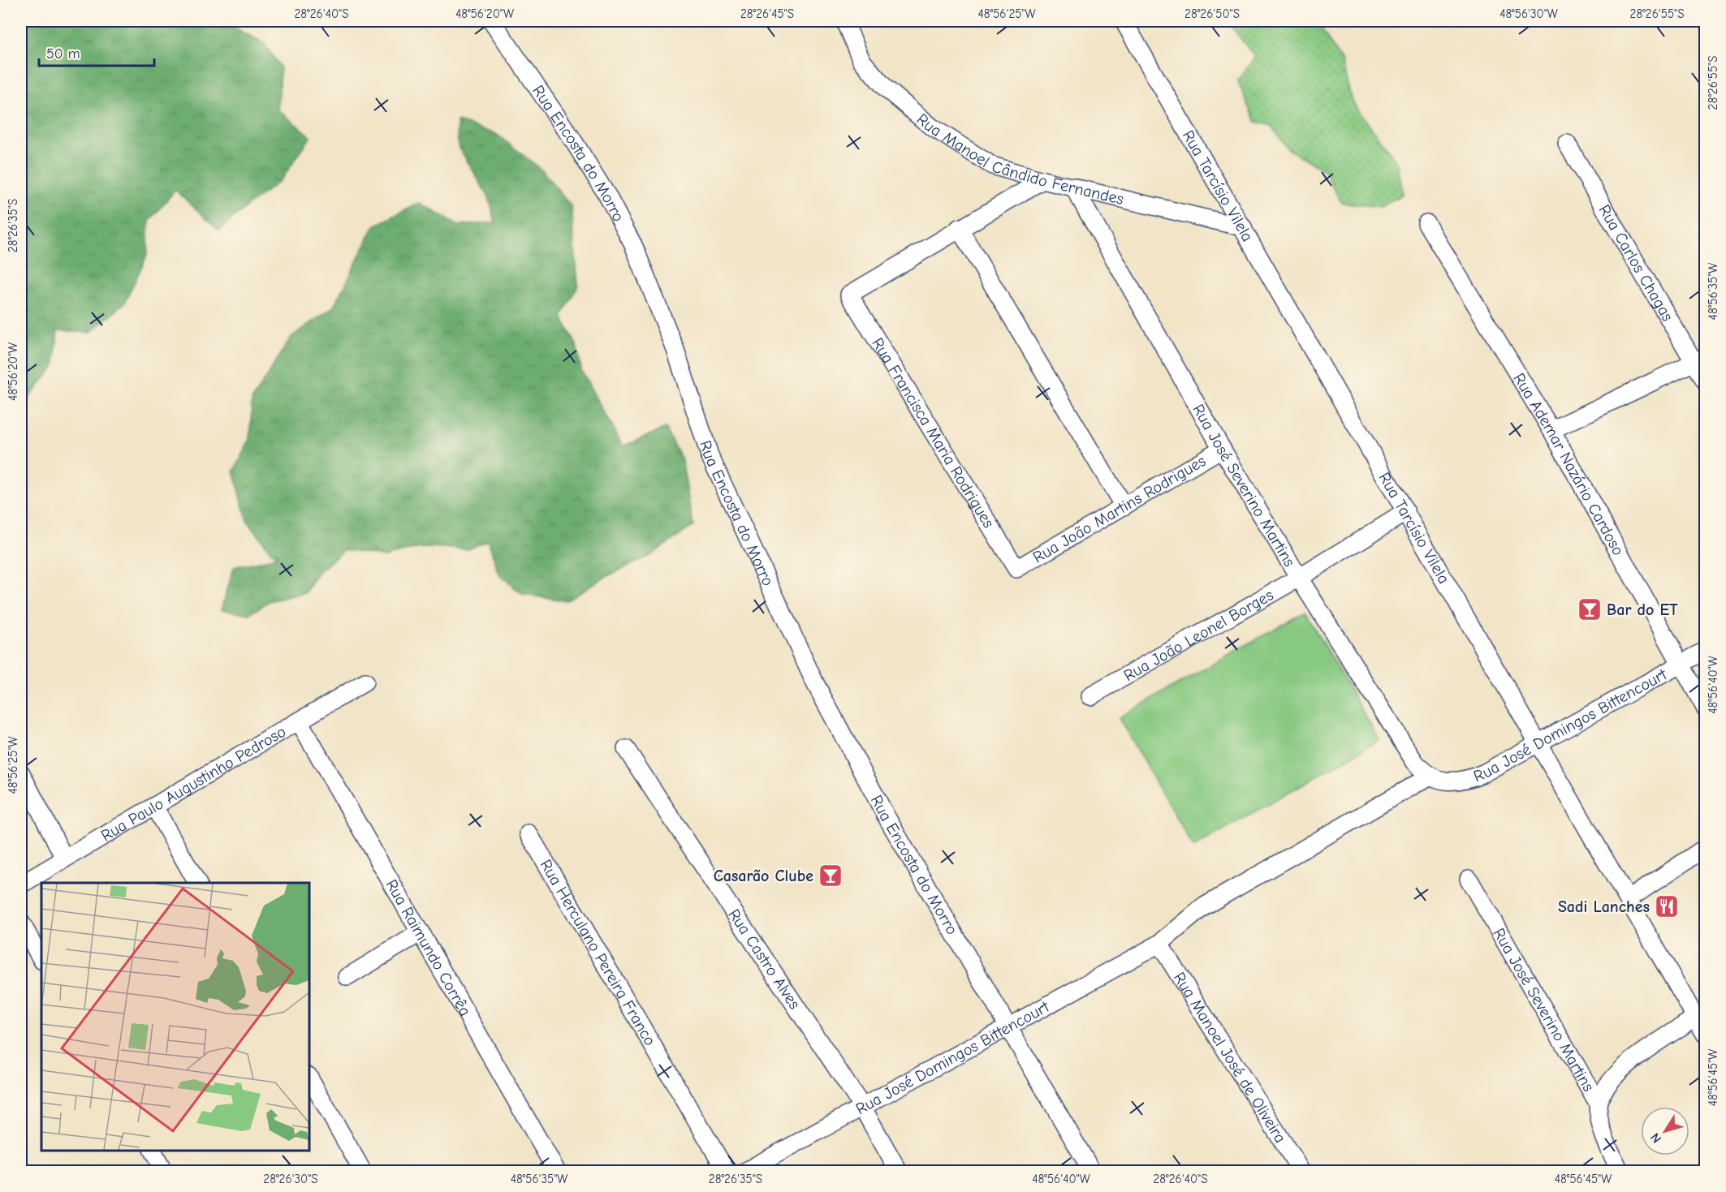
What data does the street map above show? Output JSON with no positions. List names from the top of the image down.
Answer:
{
  "streets": {
    "street": [
      "Rua Encosta do Morro",
      "Rua Manoel Cândido Fernandes",
      "Rua Tarcísio Vilela",
      "Rua Carlos Chagas",
      "Rua Francisca Maria Rodrigues",
      "Rua Ademar Nazário Cardoso",
      "Rua José Severino Martins",
      "Rua João Martins Rodrigues",
      "Rua João Leonel Borges",
      "Rua José Domingos Bittencourt",
      "Rua Paulo Augustinho Pedroso",
      "Rua Raimundo Corrêa",
      "Rua Herculano Pereira Franco",
      "Rua Castro Alves",
      "Rua Manoel José de Oliveira"
    ]
  },
  "crossings": [
    ["Rua Encosta do Morro", "Rua José Domingos Bittencourt"],
    ["Rua Manoel Cândido Fernandes", "Rua Tarcísio Vilela"],
    ["Rua Manoel Cândido Fernandes", "Rua José Severino Martins"],
    ["Rua Tarcísio Vilela", "Rua João Leonel Borges"],
    ["Rua Tarcísio Vilela", "Rua José Domingos Bittencourt"],
    ["Rua Francisca Maria Rodrigues", "Rua João Martins Rodrigues"],
    ["Rua Ademar Nazário Cardoso", "Rua José Domingos Bittencourt"],
    ["Rua José Severino Martins", "Rua João Martins Rodrigues"],
    ["Rua José Severino Martins", "Rua João Leonel Borges"],
    ["Rua José Severino Martins", "Rua José Domingos Bittencourt"],
    ["Rua José Domingos Bittencourt", "Rua Castro Alves"],
    ["Rua José Domingos Bittencourt", "Rua Manoel José de Oliveira"],
    ["Rua Paulo Augustinho Pedroso", "Rua Raimundo Corrêa"]
  ],
  "places": {
    "bar": ["Bar do ET", "Casarão Clube"],
    "restaurant": ["Sadi Lanches"]
  },
  "scale_bar": "50 m",
  "north": "bottom left",
  "coordinates": [
    "28°26'40\"S",
    "48°56'20\"W",
    "28°26'45\"S",
    "48°56'25\"W",
    "28°26'50\"S",
    "48°56'30\"W",
    "28°26'55\"S",
    "28°26'35\"S",
    "48°56'35\"W",
    "48°56'40\"W",
    "48°56'45\"W",
    "28°26'30\"S"
  ]
}
